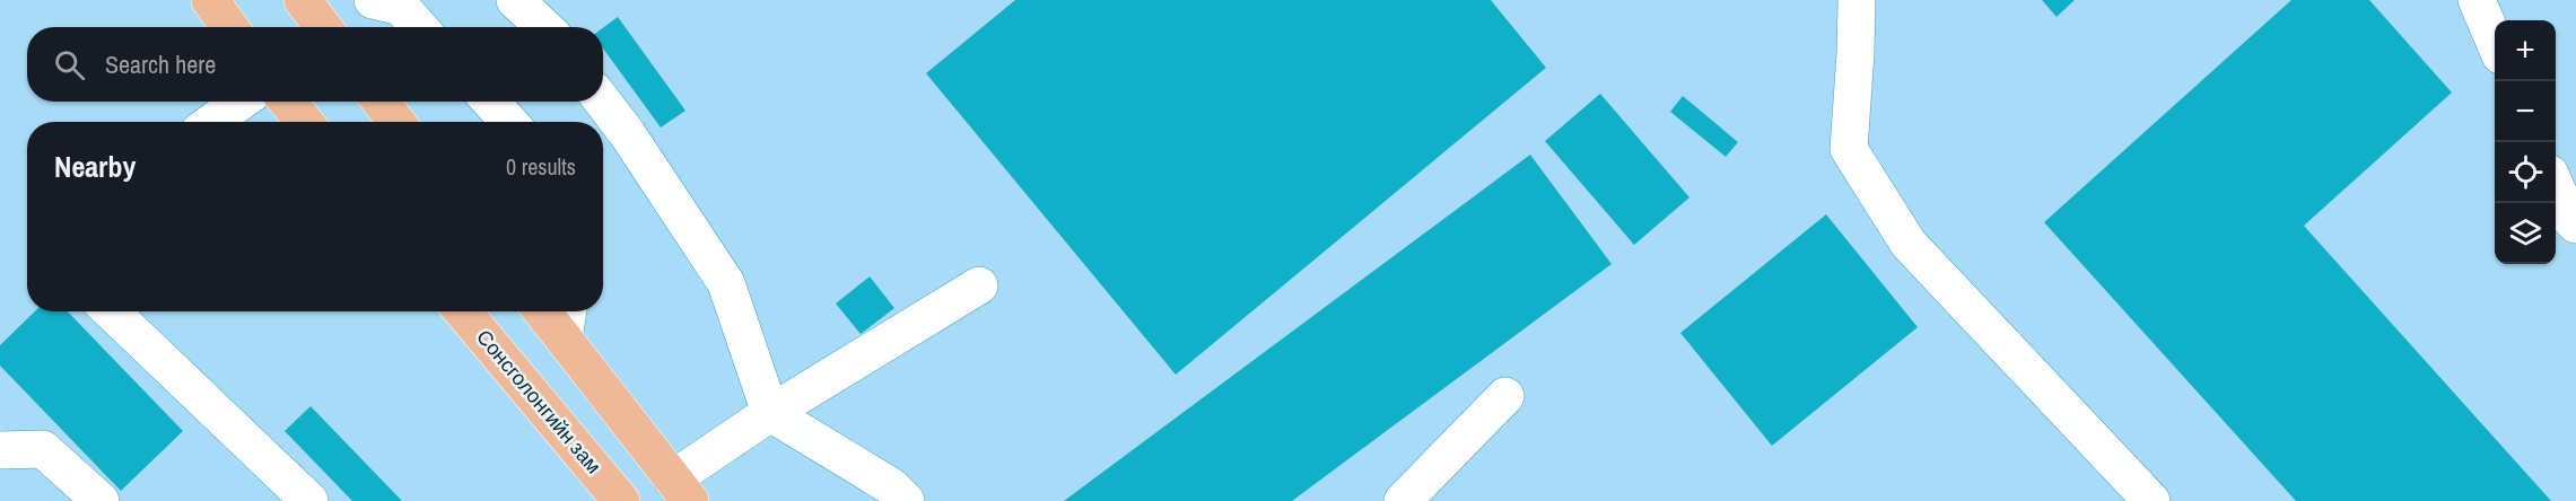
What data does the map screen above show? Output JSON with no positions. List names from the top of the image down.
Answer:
{
  "streets": {
    "main road": ["Сонсголонгийн зам"]
  },
  "page": {
    "map_buttons": ["+", "−"],
    "search": "Search here",
    "heading": ["Nearby", "0 results"]
  }
}
